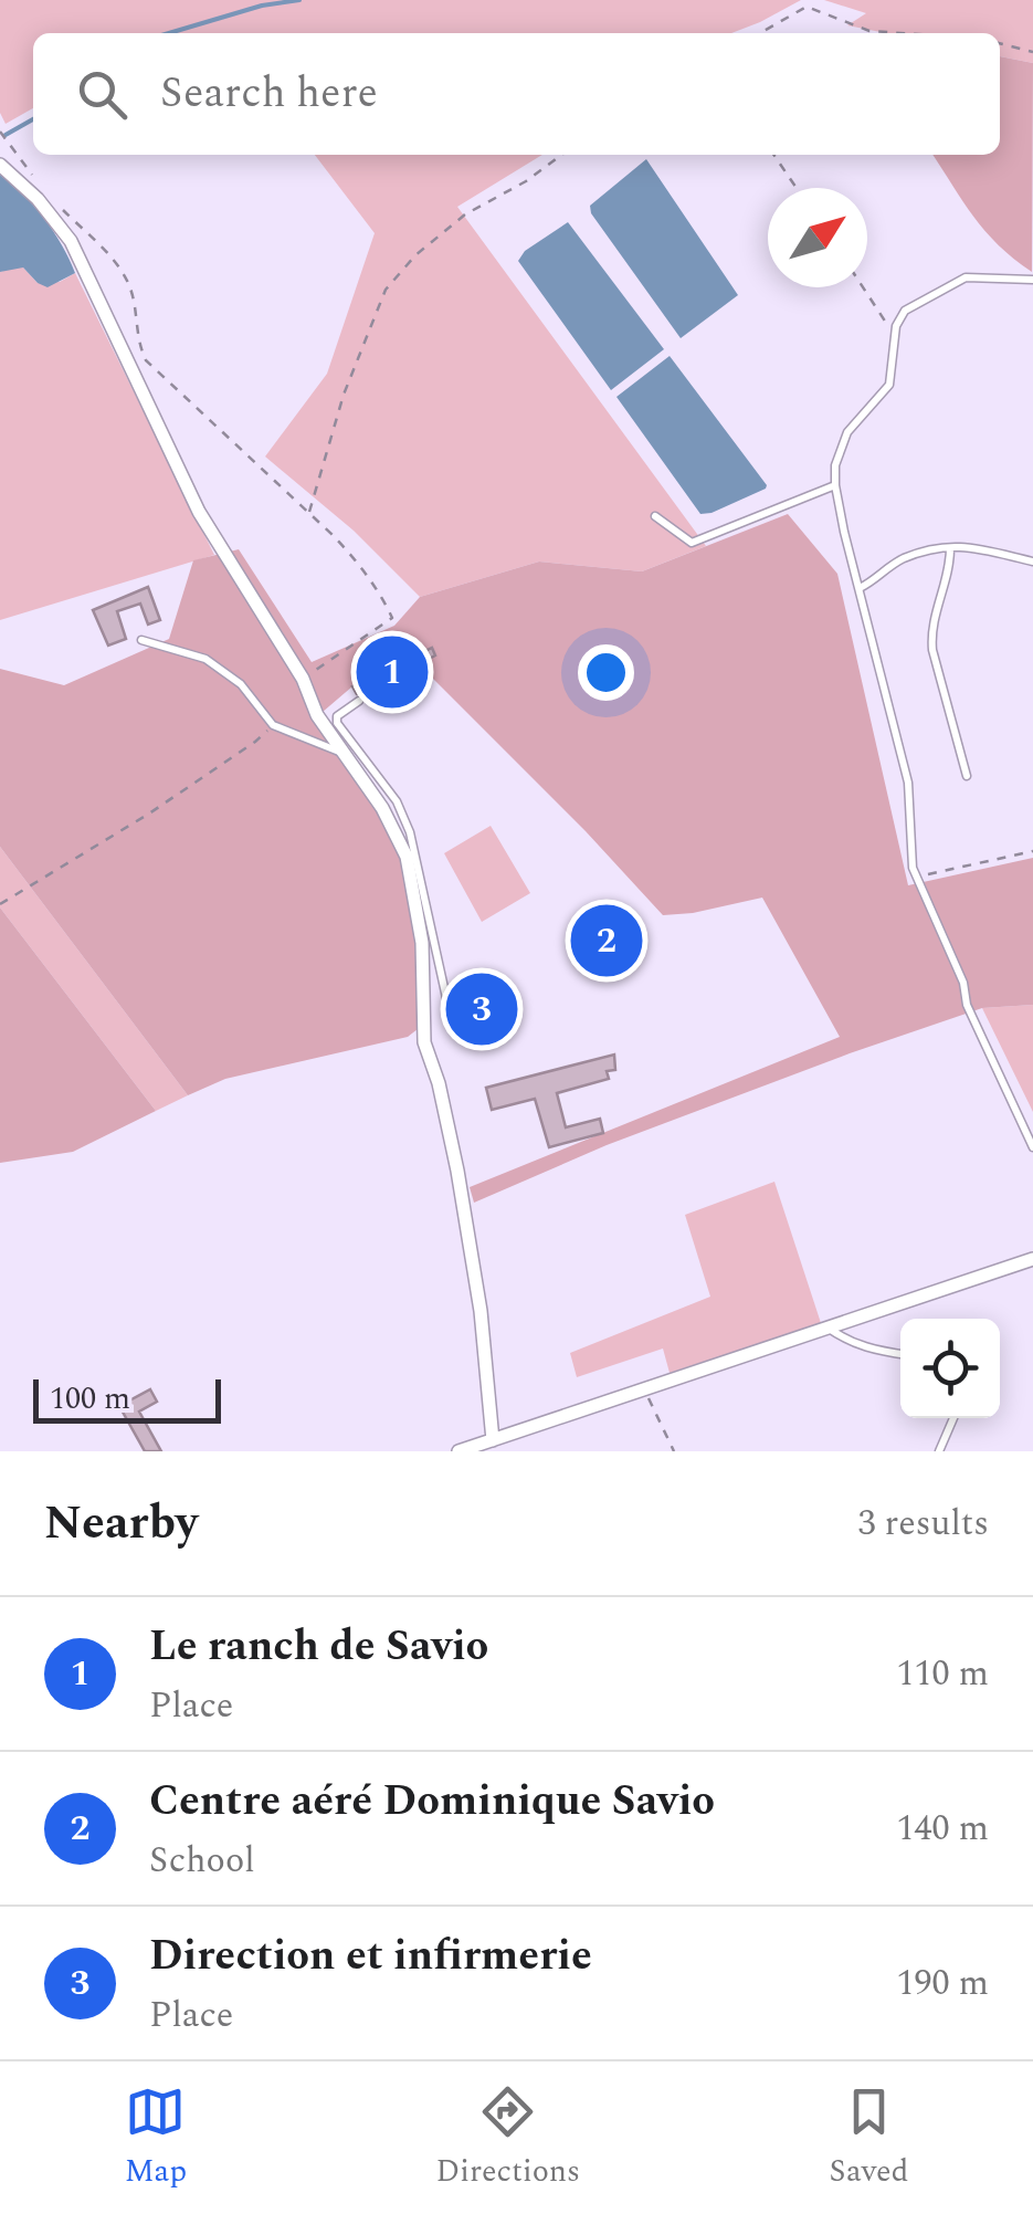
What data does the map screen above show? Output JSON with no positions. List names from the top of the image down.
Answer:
{
  "scale_bar": "100 m",
  "north": "top right",
  "page": {
    "search": "Search here",
    "pins": ["1", "2", "3"],
    "scale": "100 m",
    "heading": ["Nearby", "3 results"],
    "list": [
      {
        "mark": "1",
        "name": "Le ranch de Savio",
        "note": "Place",
        "value": "110 m"
      },
      {
        "mark": "2",
        "name": "Centre aéré Dominique Savio",
        "note": "School",
        "value": "140 m"
      },
      {
        "mark": "3",
        "name": "Direction et infirmerie",
        "note": "Place",
        "value": "190 m"
      }
    ],
    "nav": ["Map", "Directions", "Saved"]
  }
}
